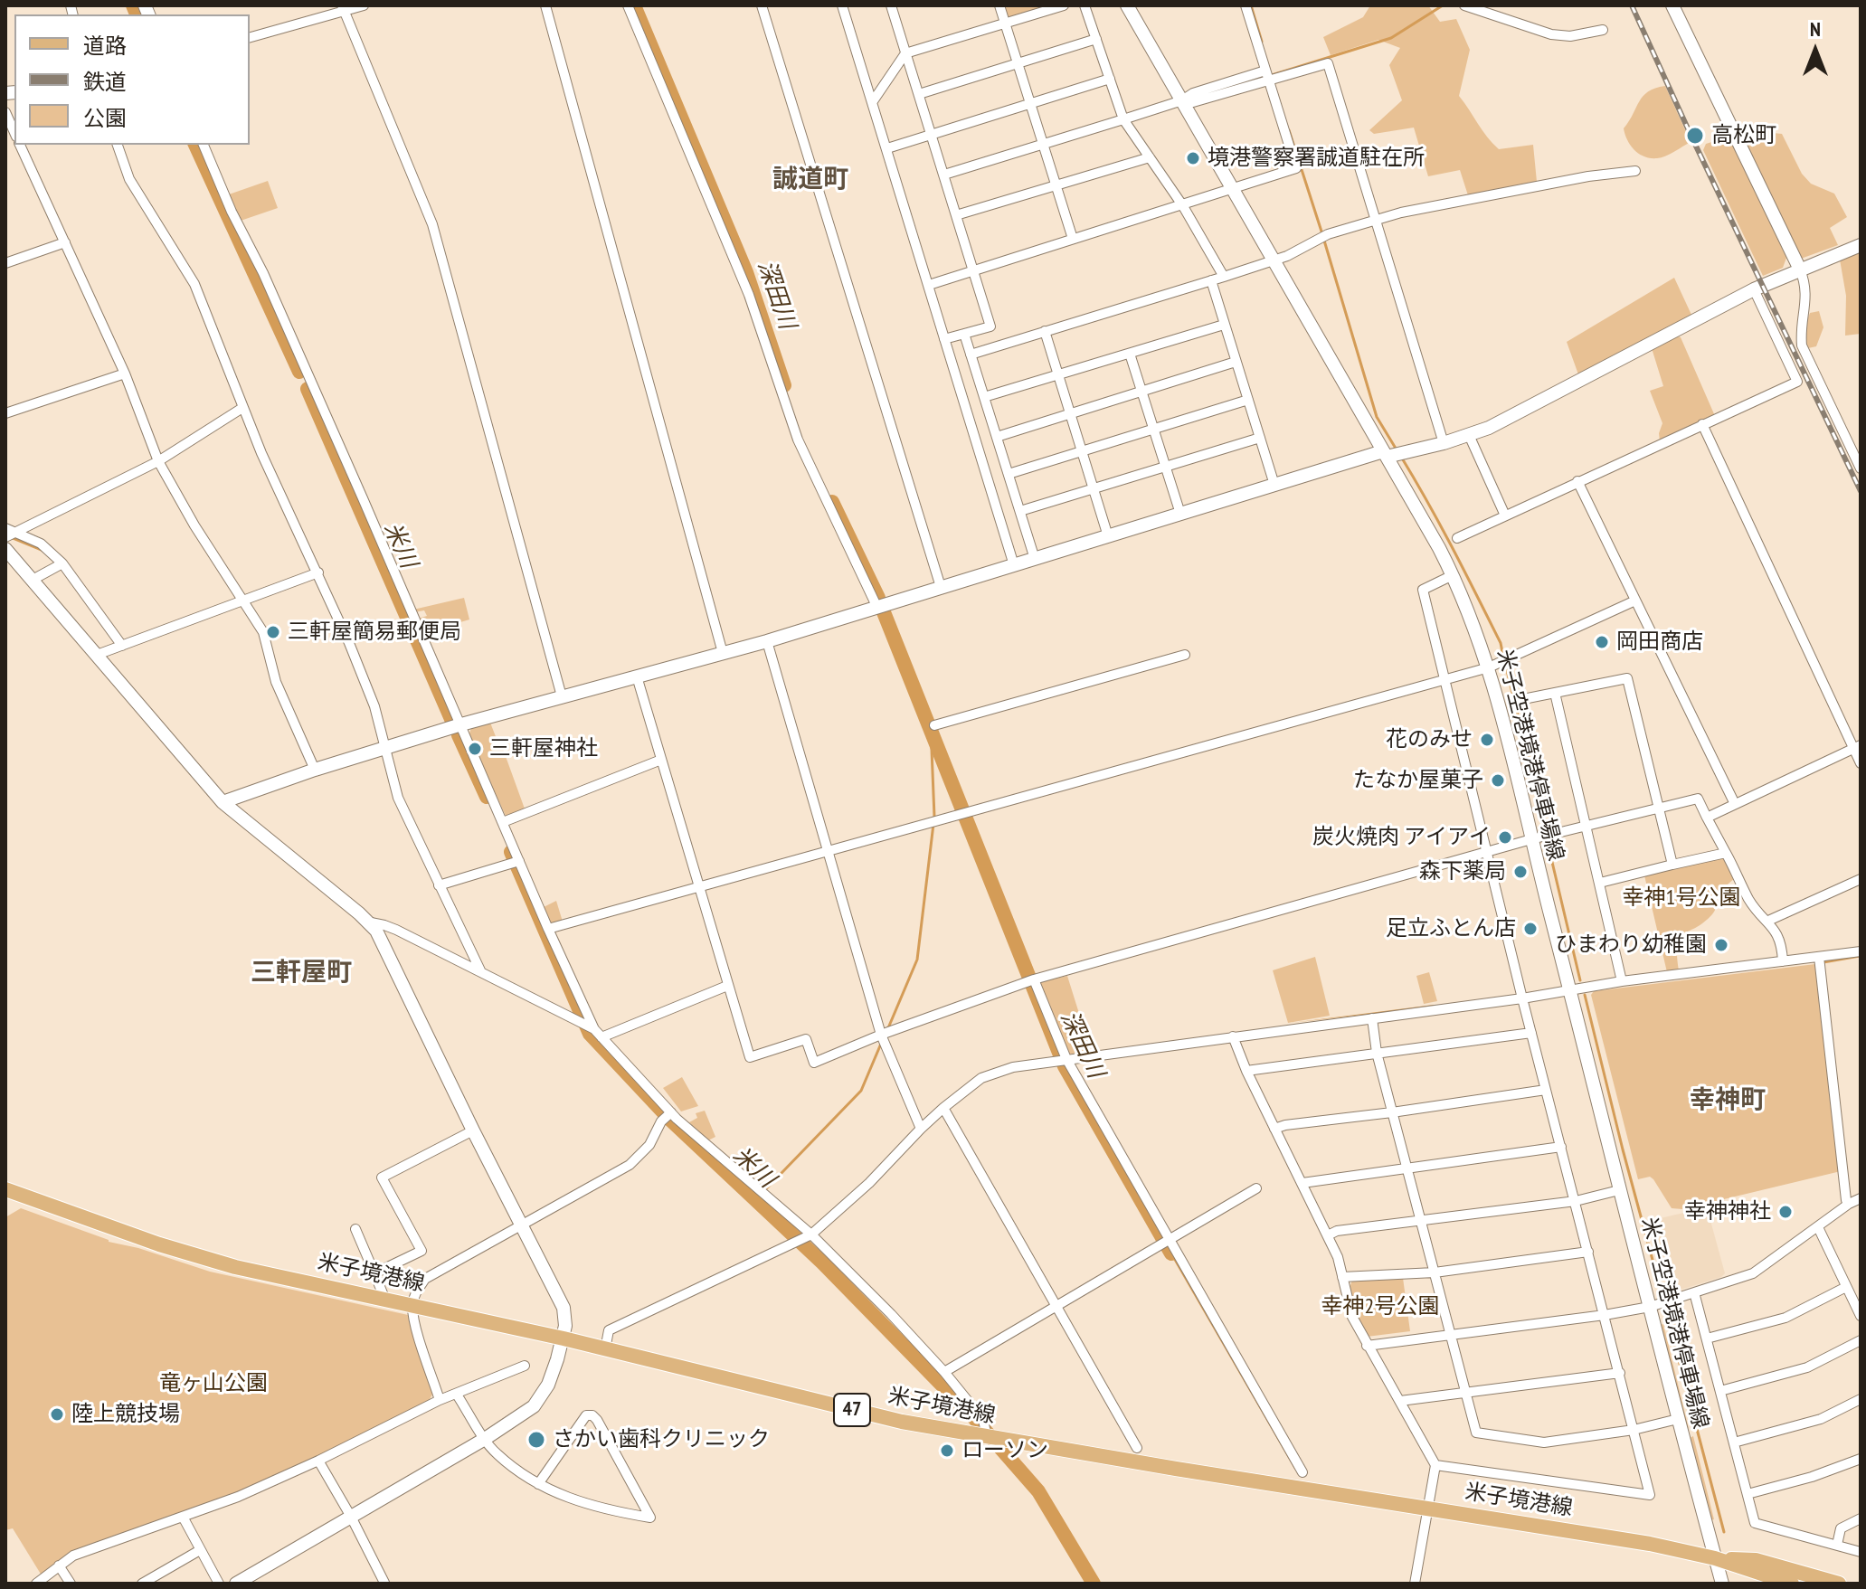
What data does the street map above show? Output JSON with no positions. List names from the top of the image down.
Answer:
{
  "streets": {
    "main road": ["米子境港線", "47"],
    "street": ["米子空港境港停車場線"]
  },
  "crossings": [
    ["米子空港境港停車場線", "米子境港線"]
  ],
  "districts": ["誠道町", "三軒屋町", "幸神町"],
  "water": ["深田川", "米川"],
  "parks": ["幸神1号公園", "幸神2号公園", "竜ヶ山公園"],
  "places": [
    "高松町",
    "境港警察署誠道駐在所",
    "三軒屋簡易郵便局",
    "岡田商店",
    "花のみせ",
    "三軒屋神社",
    "たなか屋菓子",
    "炭火焼肉 アイアイ",
    "森下薬局",
    "足立ふとん店",
    "ひまわり幼稚園",
    "幸神神社",
    "陸上競技場",
    "さかい歯科クリニック",
    "ローソン"
  ],
  "legend": ["道路", "鉄道", "公園"],
  "north": "top"
}
